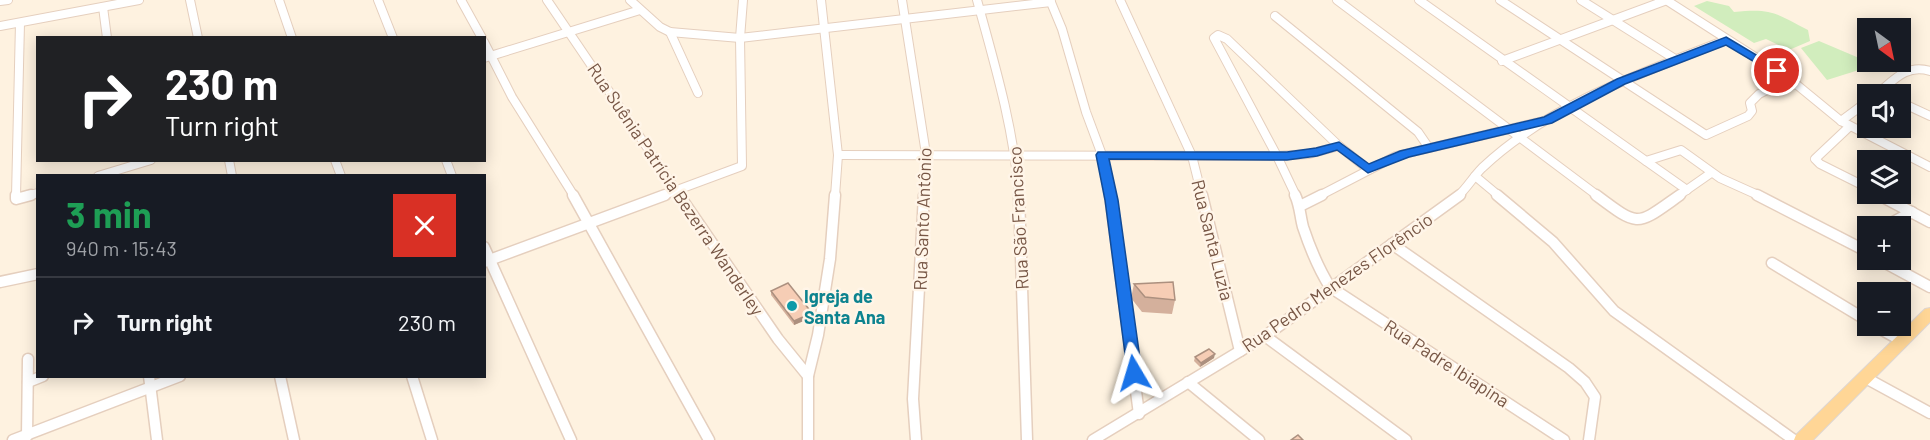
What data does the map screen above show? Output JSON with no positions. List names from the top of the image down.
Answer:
{
  "streets": {
    "street": [
      "Rua Suênia Patrícia Bezerra Wanderley",
      "Rua São Francisco",
      "Rua Santo Antônio",
      "Rua Santa Luzia",
      "Rua Pedro Menezes Florêncio",
      "Rua Padre Ibiapina"
    ]
  },
  "crossings": [
    ["Rua Santa Luzia", "Rua Pedro Menezes Florêncio"],
    ["Rua Pedro Menezes Florêncio", "Rua Padre Ibiapina"]
  ],
  "places": ["Igreja de Santa Ana"],
  "north": "bottom right",
  "page": {
    "map_buttons": ["+", "−"],
    "turn": ["230 m", "Turn right"],
    "heading": ["3 min", "940 m · 15:43"],
    "list": [
      {
        "name": "Turn right",
        "value": "230 m"
      }
    ]
  }
}
